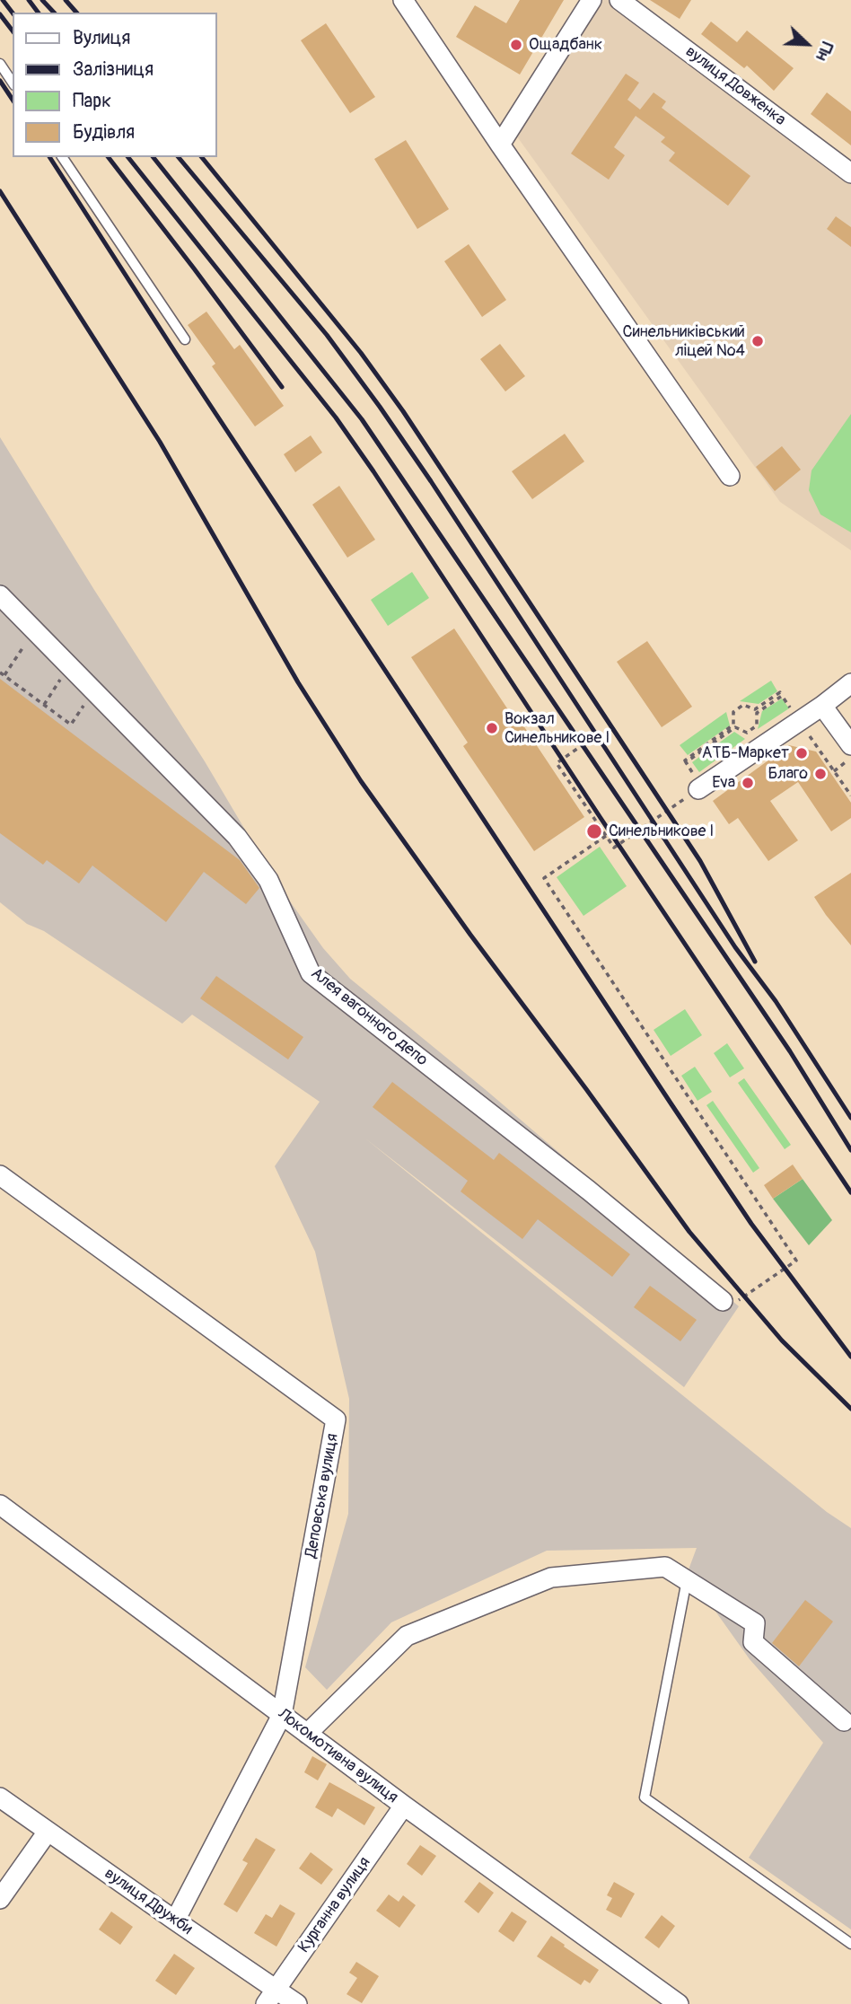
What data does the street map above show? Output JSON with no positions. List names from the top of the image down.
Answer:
{
  "streets": {
    "street": [
      "вулиця Довженка",
      "Алея вагонного депо",
      "Деповська вулиця",
      "Локомотивна вулиця",
      "вулиця Дружби",
      "Курганна вулиця"
    ]
  },
  "crossings": [
    ["Деповська вулиця", "Локомотивна вулиця"],
    ["Деповська вулиця", "вулиця Дружби"],
    ["Локомотивна вулиця", "Курганна вулиця"],
    ["вулиця Дружби", "Курганна вулиця"]
  ],
  "places": [
    "Ощадбанк",
    "Синельниківський ліцей №4",
    "Вокзал Синельникове І",
    "АТБ-Маркет",
    "Благо",
    "Eva",
    "Синельникове І"
  ],
  "legend": [
    "Вулиця",
    "Залізниця",
    "Парк",
    "Будівля"
  ],
  "north": "bottom right"
}
